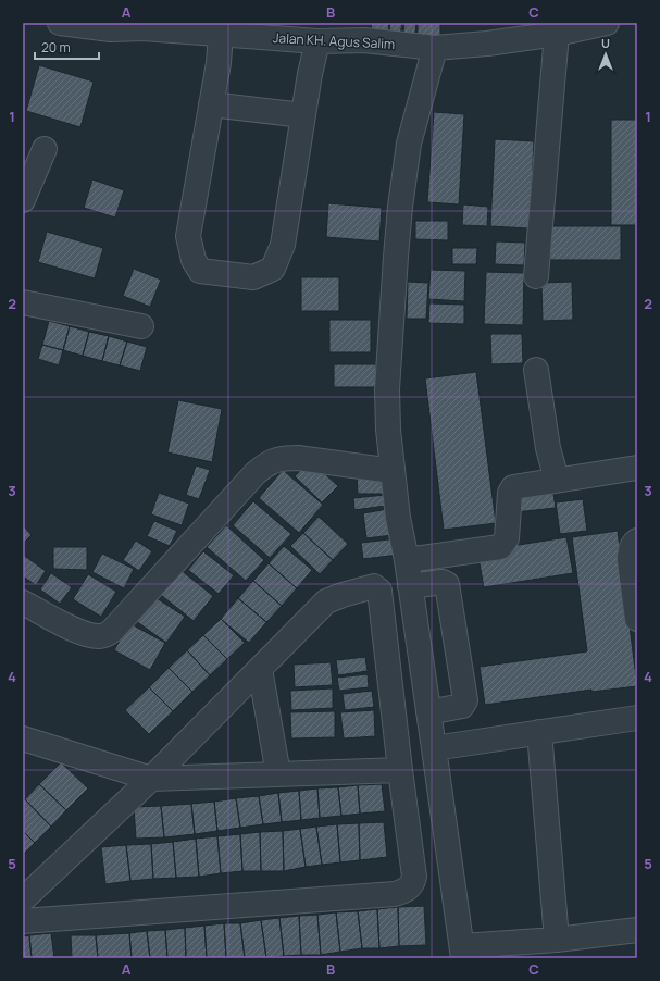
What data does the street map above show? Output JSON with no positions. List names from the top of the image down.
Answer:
{
  "streets": {
    "street": ["Jalan KH. Agus Salim"]
  },
  "scale_bar": "20 m",
  "north": "top",
  "grid": {
    "columns": ["A", "B", "C"],
    "rows": [
      "1",
      "2",
      "3",
      "4",
      "5"
    ]
  }
}
